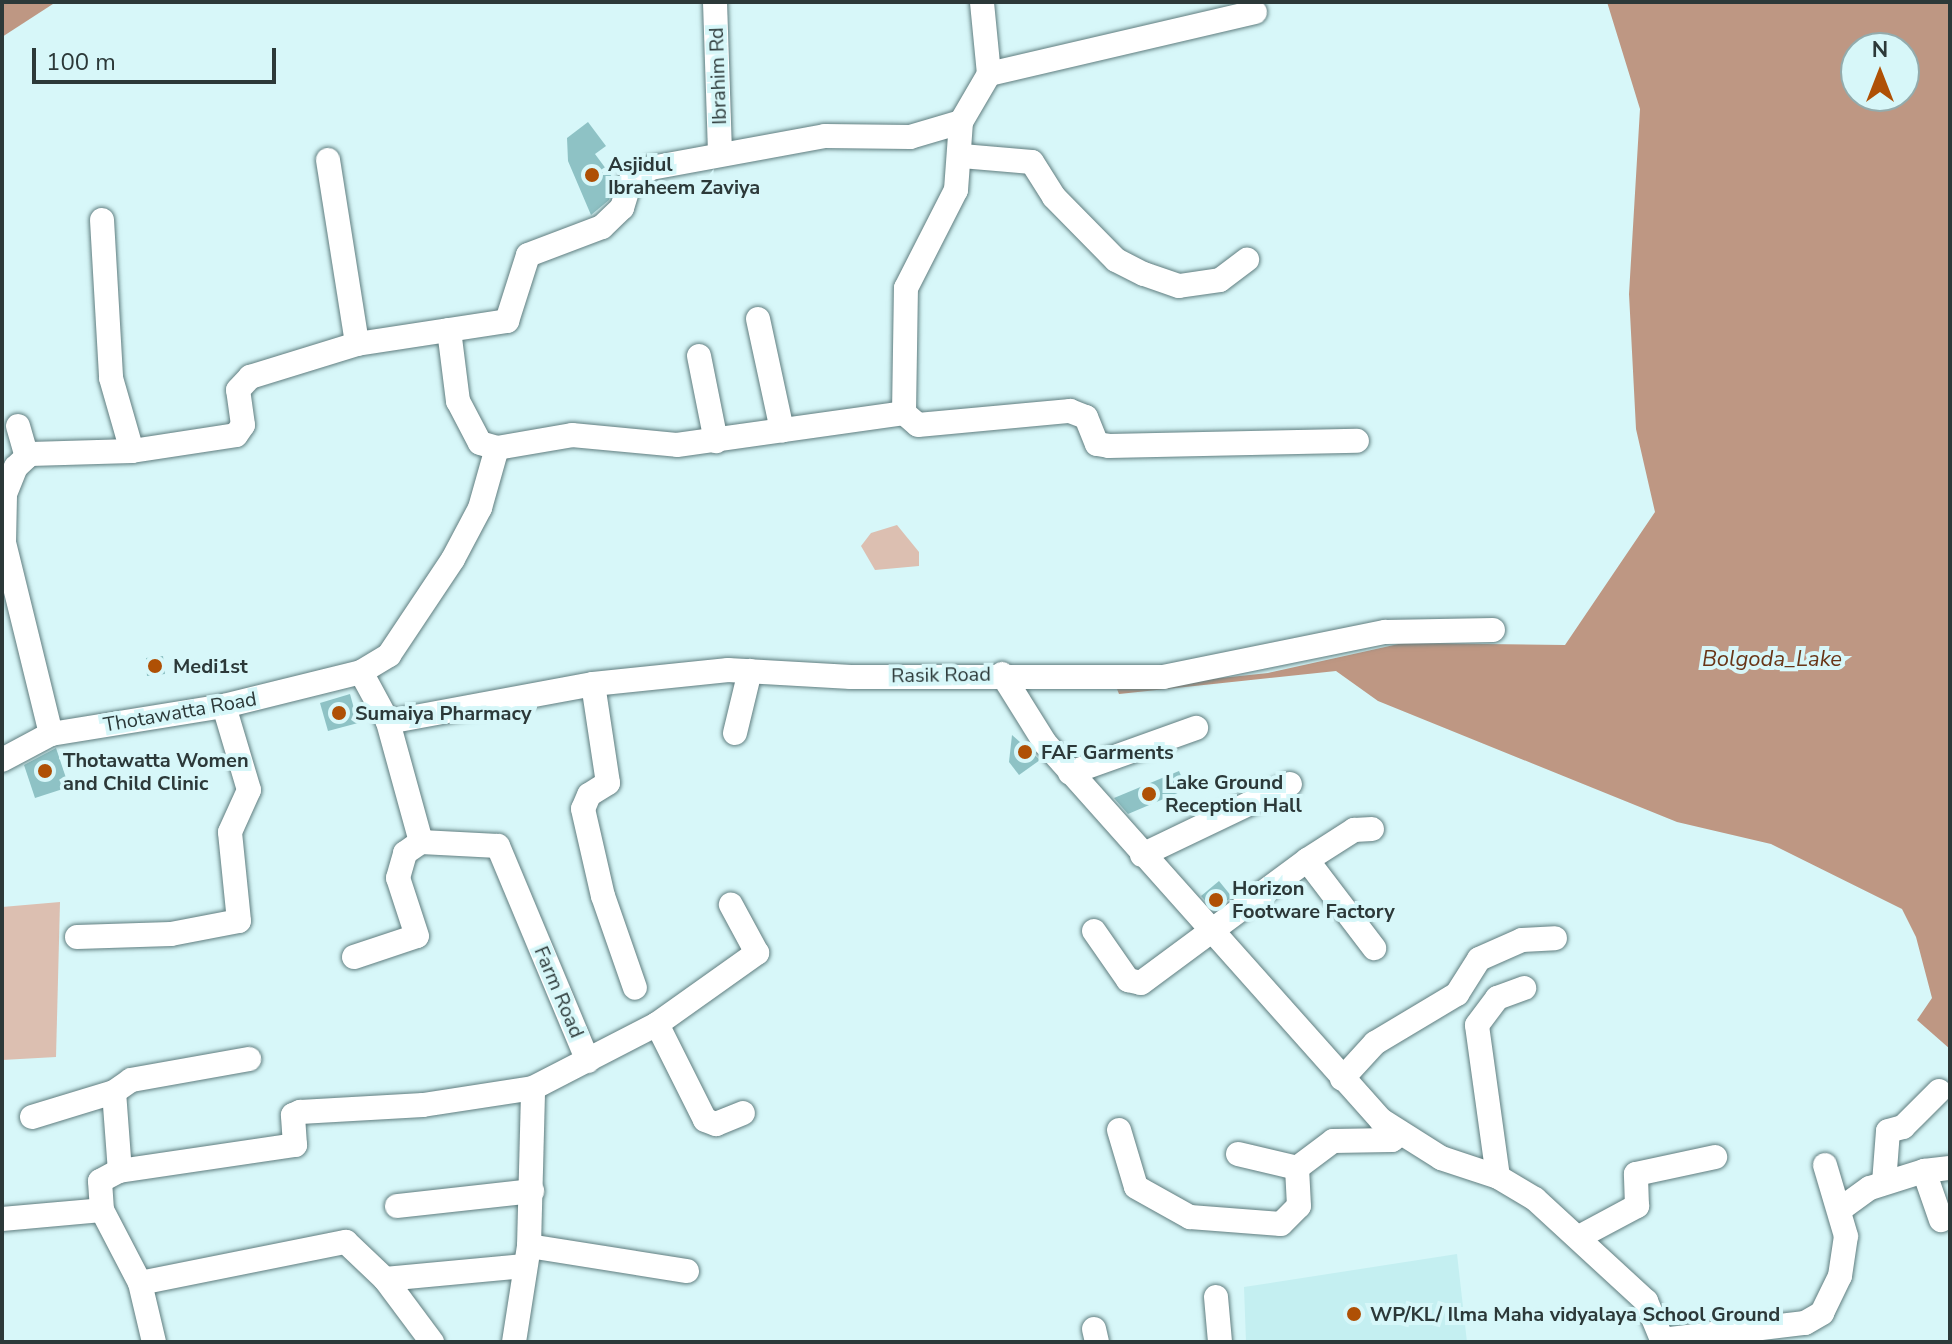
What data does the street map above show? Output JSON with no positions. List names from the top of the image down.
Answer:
{
  "streets": {
    "street": [
      "Ibrahim Rd",
      "Rasik Road",
      "Thotawatta Road",
      "Farm Road"
    ]
  },
  "water": ["Bolgoda_Lake"],
  "places": [
    "Asjidul Ibraheem Zaviya",
    "Medi1st",
    "Sumaiya Pharmacy",
    "FAF Garments",
    "Thotawatta Women and Child Clinic",
    "Lake Ground Reception Hall",
    "Horizon Footware Factory",
    "WP/KL/ Ilma Maha vidyalaya School Ground"
  ],
  "scale_bar": "100 m",
  "north": "top"
}
